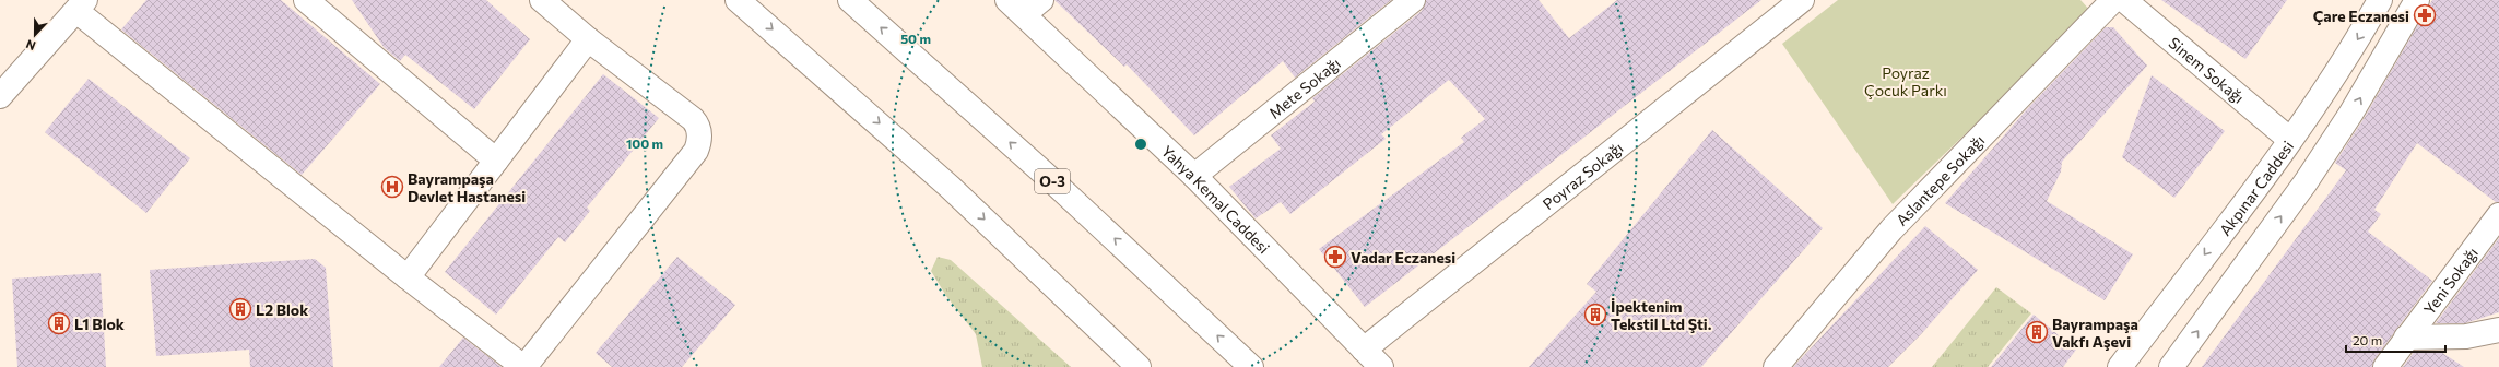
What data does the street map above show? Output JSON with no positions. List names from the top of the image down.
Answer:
{
  "streets": {
    "main road": [
      "Sinem Sokağı",
      "Mete Sokağı",
      "Poyraz Sokağı",
      "Aslantepe Sokağı",
      "O-3",
      "Akpınar Caddesi",
      "Yahya Kemal Caddesi",
      "Yeni Sokağı"
    ]
  },
  "crossings": [
    ["Sinem Sokağı", "Akpınar Caddesi"],
    ["Mete Sokağı", "Yahya Kemal Caddesi"],
    ["Poyraz Sokağı", "Yahya Kemal Caddesi"]
  ],
  "parks": ["Poyraz Çocuk Parkı"],
  "places": {
    "pharmacy": ["Çare Eczanesi", "Vadar Eczanesi"],
    "hospital": ["Bayrampaşa Devlet Hastanesi"],
    "building": [
      "L2 Blok",
      "İpektenim Tekstil Ltd Şti.",
      "L1 Blok",
      "Bayrampaşa Vakfı Aşevi"
    ]
  },
  "scale_bar": "20 m",
  "north": "bottom",
  "rings": ["50 m", "100 m"]
}
